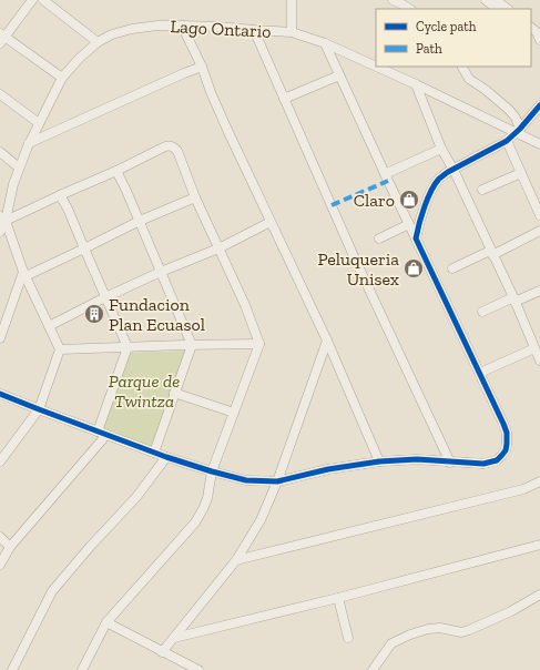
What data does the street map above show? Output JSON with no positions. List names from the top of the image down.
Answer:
{
  "streets": {
    "street": ["Lago Ontario"]
  },
  "parks": ["Parque de Twintza"],
  "places": {
    "shop": ["Claro", "Peluqueria Unisex"],
    "building": ["Fundacion Plan Ecuasol"]
  },
  "legend": ["Cycle path", "Path"]
}
